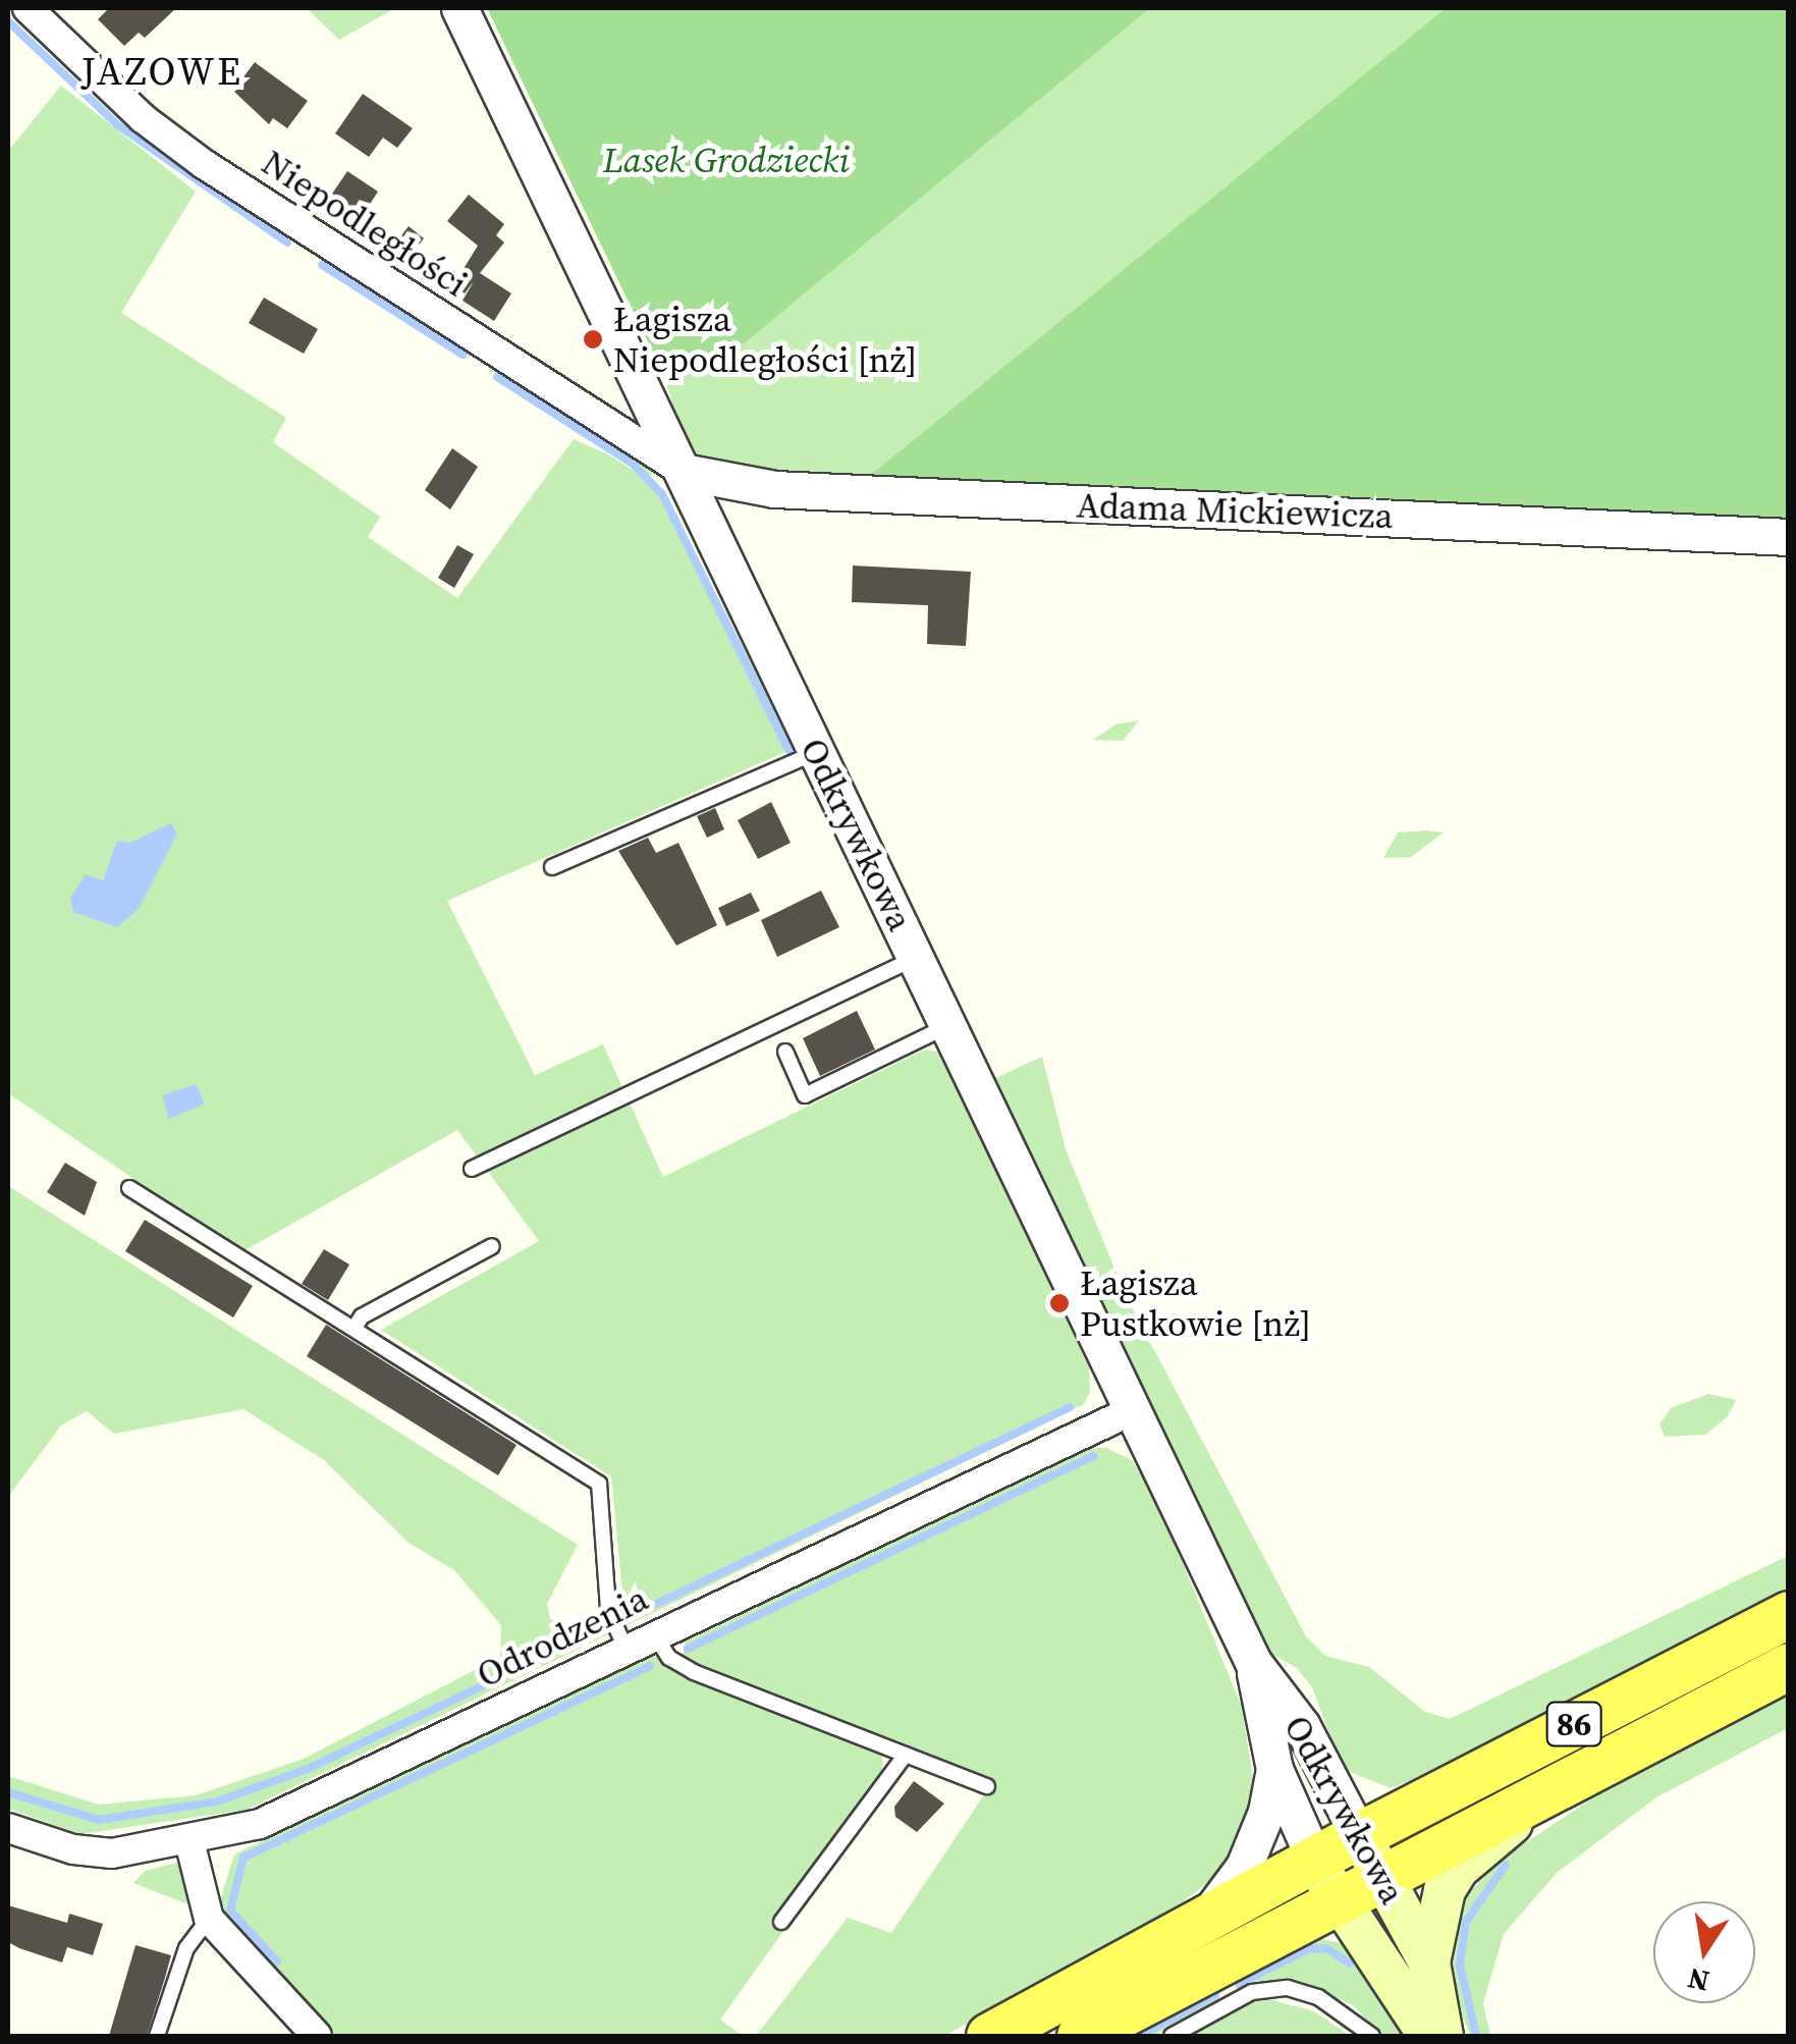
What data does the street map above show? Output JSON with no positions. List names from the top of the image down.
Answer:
{
  "streets": {
    "main road": ["Odkrywkowa", "86"],
    "street": ["Niepodległości", "Adama Mickiewicza", "Odrodzenia"]
  },
  "crossings": [
    ["Niepodległości", "Adama Mickiewicza"],
    ["Niepodległości", "Odkrywkowa"],
    ["Adama Mickiewicza", "Odkrywkowa"],
    ["Odkrywkowa", "Odrodzenia"],
    ["Odkrywkowa", "86"]
  ],
  "districts": ["JAZOWE"],
  "parks": ["Lasek Grodziecki"],
  "places": ["Łagisza Niepodległości [nż]", "Łagisza Pustkowie [nż]"],
  "north": "bottom"
}
